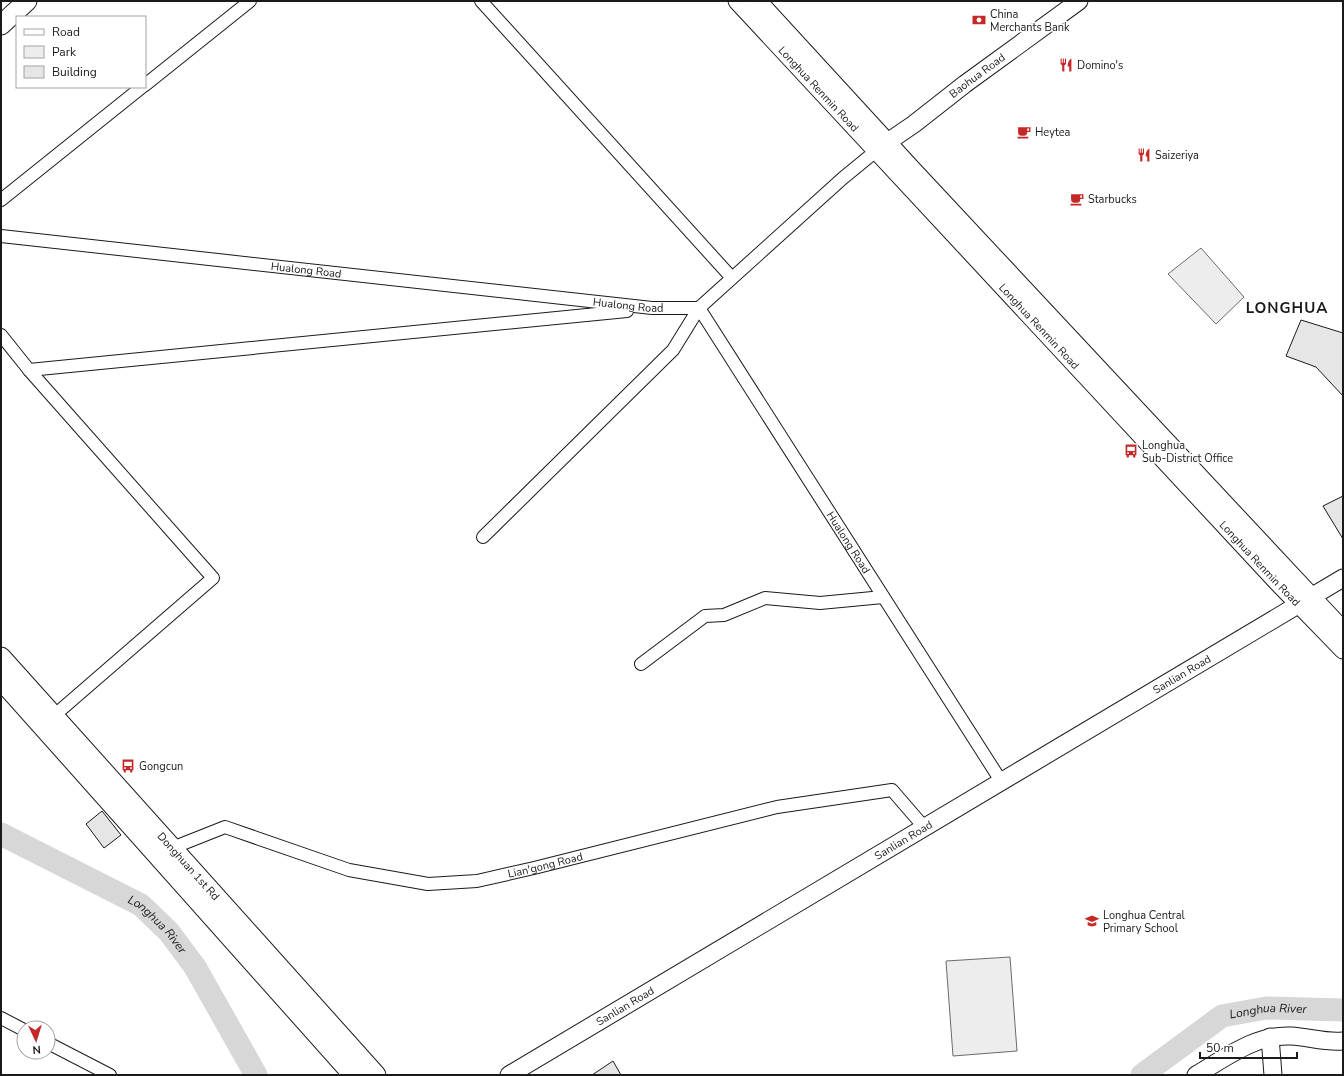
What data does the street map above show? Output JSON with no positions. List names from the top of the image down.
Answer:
{
  "streets": {
    "main road": ["Donghuan 1st Rd"],
    "street": [
      "Baohua Road",
      "Longhua Renmin Road",
      "Hualong Road",
      "Sanlian Road",
      "Lian'gong Road"
    ]
  },
  "crossings": [
    ["Baohua Road", "Longhua Renmin Road"],
    ["Longhua Renmin Road", "Sanlian Road"],
    ["Hualong Road", "Sanlian Road"],
    ["Sanlian Road", "Lian'gong Road"],
    ["Lian'gong Road", "Donghuan 1st Rd"]
  ],
  "districts": ["LONGHUA"],
  "water": ["Longhua River"],
  "places": {
    "bank": ["China Merchants Bank"],
    "restaurant": ["Domino's", "Saizeriya"],
    "cafe": ["Heytea", "Starbucks"],
    "bus stop": ["Longhua Sub-District Office", "Gongcun"],
    "school or university": ["Longhua Central Primary School"]
  },
  "legend": ["Road", "Park", "Building"],
  "scale_bar": "50 m",
  "north": "bottom"
}
